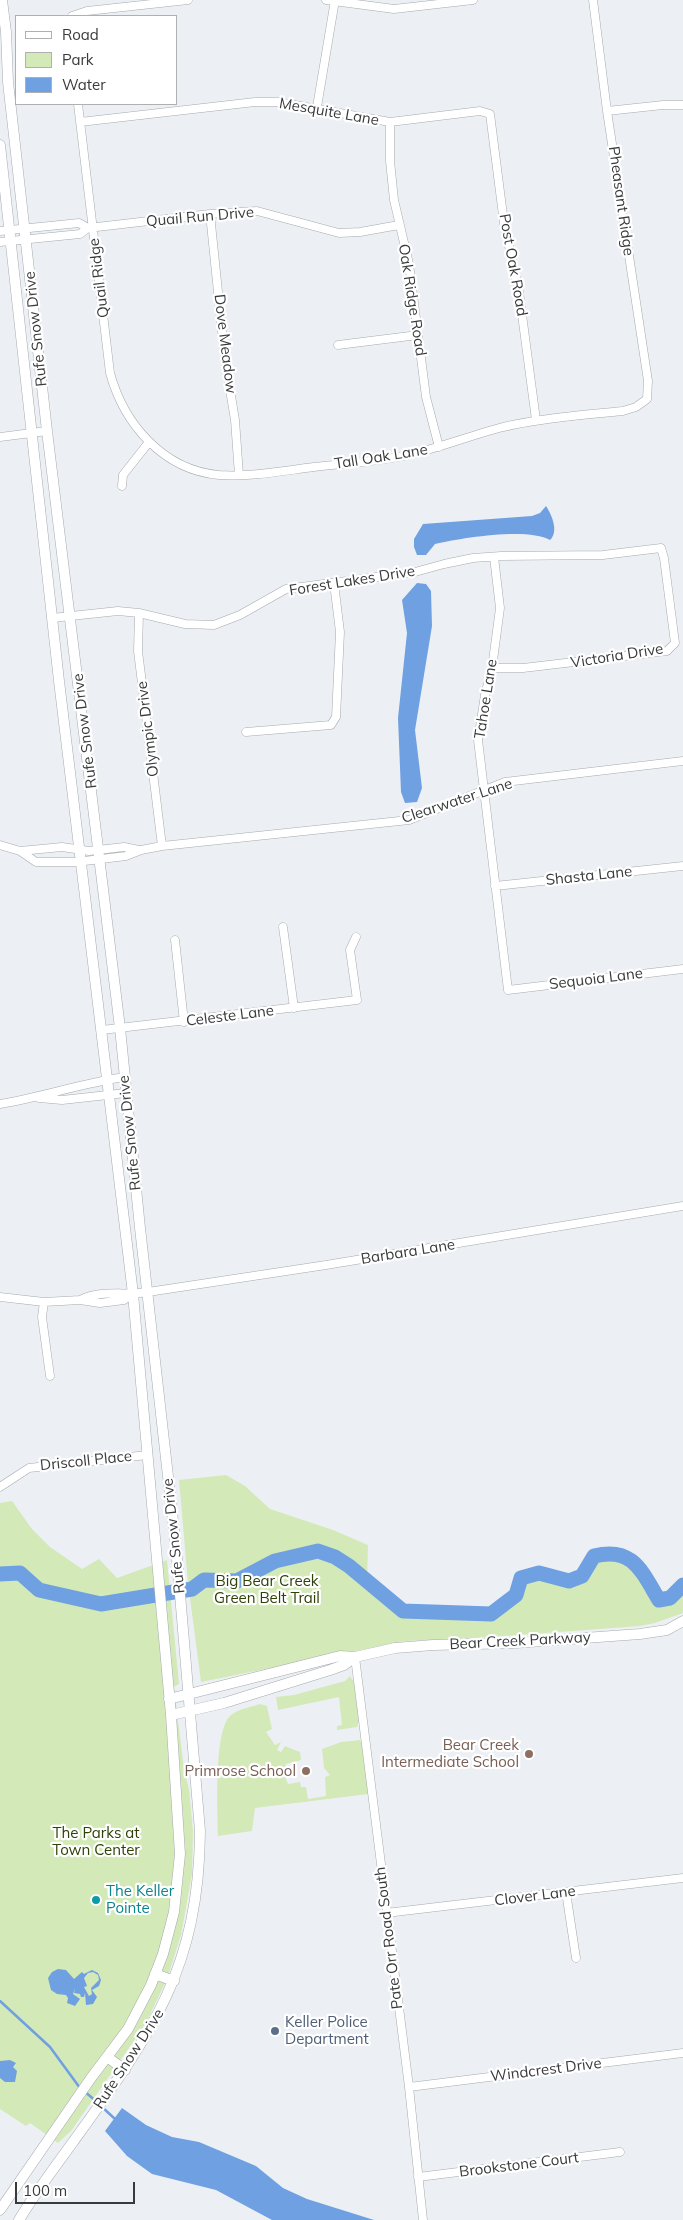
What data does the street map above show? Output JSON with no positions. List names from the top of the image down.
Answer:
{
  "streets": {
    "main road": ["Rufe Snow Drive", "Bear Creek Parkway"],
    "street": [
      "Mesquite Lane",
      "Pheasant Ridge",
      "Quail Run Drive",
      "Post Oak Road",
      "Quail Ridge",
      "Oak Ridge Road",
      "Dove Meadow",
      "Tall Oak Lane",
      "Forest Lakes Drive",
      "Victoria Drive",
      "Tahoe Lane",
      "Olympic Drive",
      "Clearwater Lane",
      "Shasta Lane",
      "Sequoia Lane",
      "Celeste Lane",
      "Barbara Lane",
      "Driscoll Place",
      "Clover Lane",
      "Pate Orr Road South",
      "Windcrest Drive",
      "Brookstone Court"
    ]
  },
  "crossings": [
    ["Mesquite Lane", "Post Oak Road"],
    ["Mesquite Lane", "Quail Ridge"],
    ["Mesquite Lane", "Oak Ridge Road"],
    ["Pheasant Ridge", "Tall Oak Lane"],
    ["Quail Run Drive", "Quail Ridge"],
    ["Quail Run Drive", "Oak Ridge Road"],
    ["Quail Run Drive", "Rufe Snow Drive"],
    ["Quail Run Drive", "Dove Meadow"],
    ["Post Oak Road", "Tall Oak Lane"],
    ["Quail Ridge", "Tall Oak Lane"],
    ["Oak Ridge Road", "Tall Oak Lane"],
    ["Rufe Snow Drive", "Forest Lakes Drive"],
    ["Rufe Snow Drive", "Clearwater Lane"],
    ["Rufe Snow Drive", "Celeste Lane"],
    ["Rufe Snow Drive", "Barbara Lane"],
    ["Rufe Snow Drive", "Driscoll Place"],
    ["Rufe Snow Drive", "Bear Creek Parkway"],
    ["Dove Meadow", "Tall Oak Lane"],
    ["Forest Lakes Drive", "Victoria Drive"],
    ["Forest Lakes Drive", "Tahoe Lane"],
    ["Forest Lakes Drive", "Olympic Drive"],
    ["Victoria Drive", "Tahoe Lane"],
    ["Tahoe Lane", "Clearwater Lane"],
    ["Tahoe Lane", "Shasta Lane"],
    ["Tahoe Lane", "Sequoia Lane"],
    ["Olympic Drive", "Clearwater Lane"],
    ["Bear Creek Parkway", "Pate Orr Road South"],
    ["Clover Lane", "Pate Orr Road South"],
    ["Pate Orr Road South", "Windcrest Drive"],
    ["Pate Orr Road South", "Brookstone Court"]
  ],
  "parks": ["Big Bear Creek Green Belt Trail", "The Parks at Town Center"],
  "places": [
    "Bear Creek Intermediate School",
    "Primrose School",
    "The Keller Pointe",
    "Keller Police Department"
  ],
  "legend": ["Road", "Park", "Water"],
  "scale_bar": "100 m"
}
